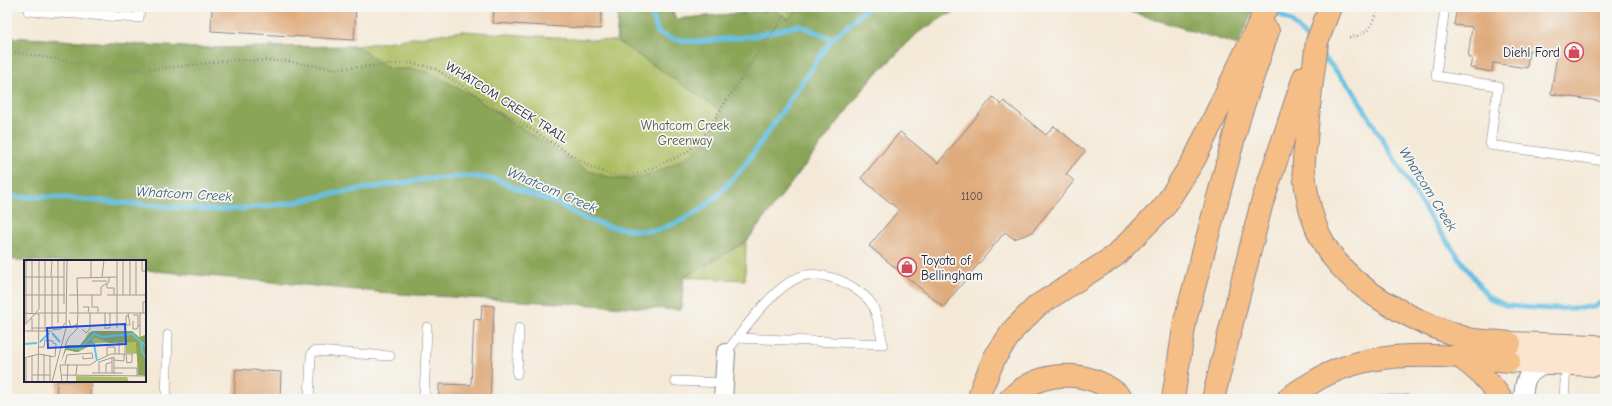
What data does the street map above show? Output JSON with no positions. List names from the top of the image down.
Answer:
{
  "streets": {
    "path": ["WHATCOM CREEK TRAIL"]
  },
  "water": ["Whatcom Creek"],
  "parks": ["Whatcom Creek Greenway"],
  "places": {
    "shop": ["Diehl Ford", "Toyota of Bellingham"]
  },
  "house_numbers": ["1100"]
}
